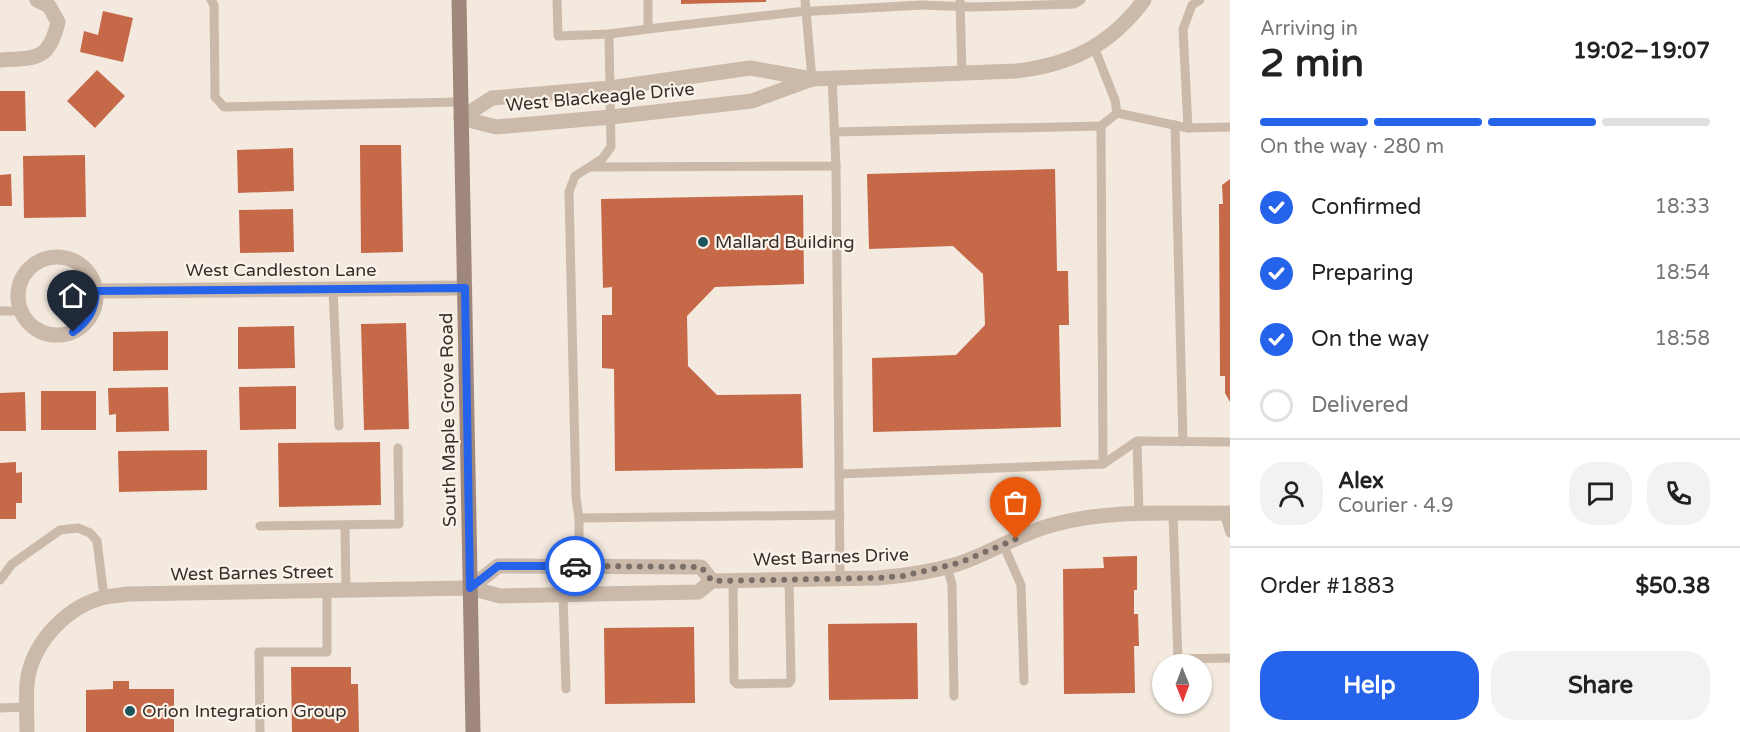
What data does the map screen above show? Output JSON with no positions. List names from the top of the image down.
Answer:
{
  "streets": {
    "main road": ["South Maple Grove Road"],
    "street": [
      "West Blackeagle Drive",
      "West Candleston Lane",
      "West Barnes Drive",
      "West Barnes Street"
    ]
  },
  "crossings": [
    ["West Blackeagle Drive", "South Maple Grove Road"],
    ["West Candleston Lane", "South Maple Grove Road"],
    ["South Maple Grove Road", "West Barnes Drive"],
    ["South Maple Grove Road", "West Barnes Street"],
    ["West Barnes Drive", "West Barnes Street"]
  ],
  "places": ["Mallard Building", "Orion Integration Group"],
  "north": "bottom",
  "page": {
    "heading": ["2 min", "Arriving in", "19:02–19:07"],
    "panel": [
      "Alex",
      "Courier · 4.9",
      "Order #1883",
      "$50.38"
    ],
    "bar": "On the way · 280 m",
    "list": [
      ["Confirmed", "18:33"],
      ["Preparing", "18:54"],
      ["On the way", "18:58"],
      "Delivered"
    ],
    "buttons": ["Help", "Share"]
  }
}
